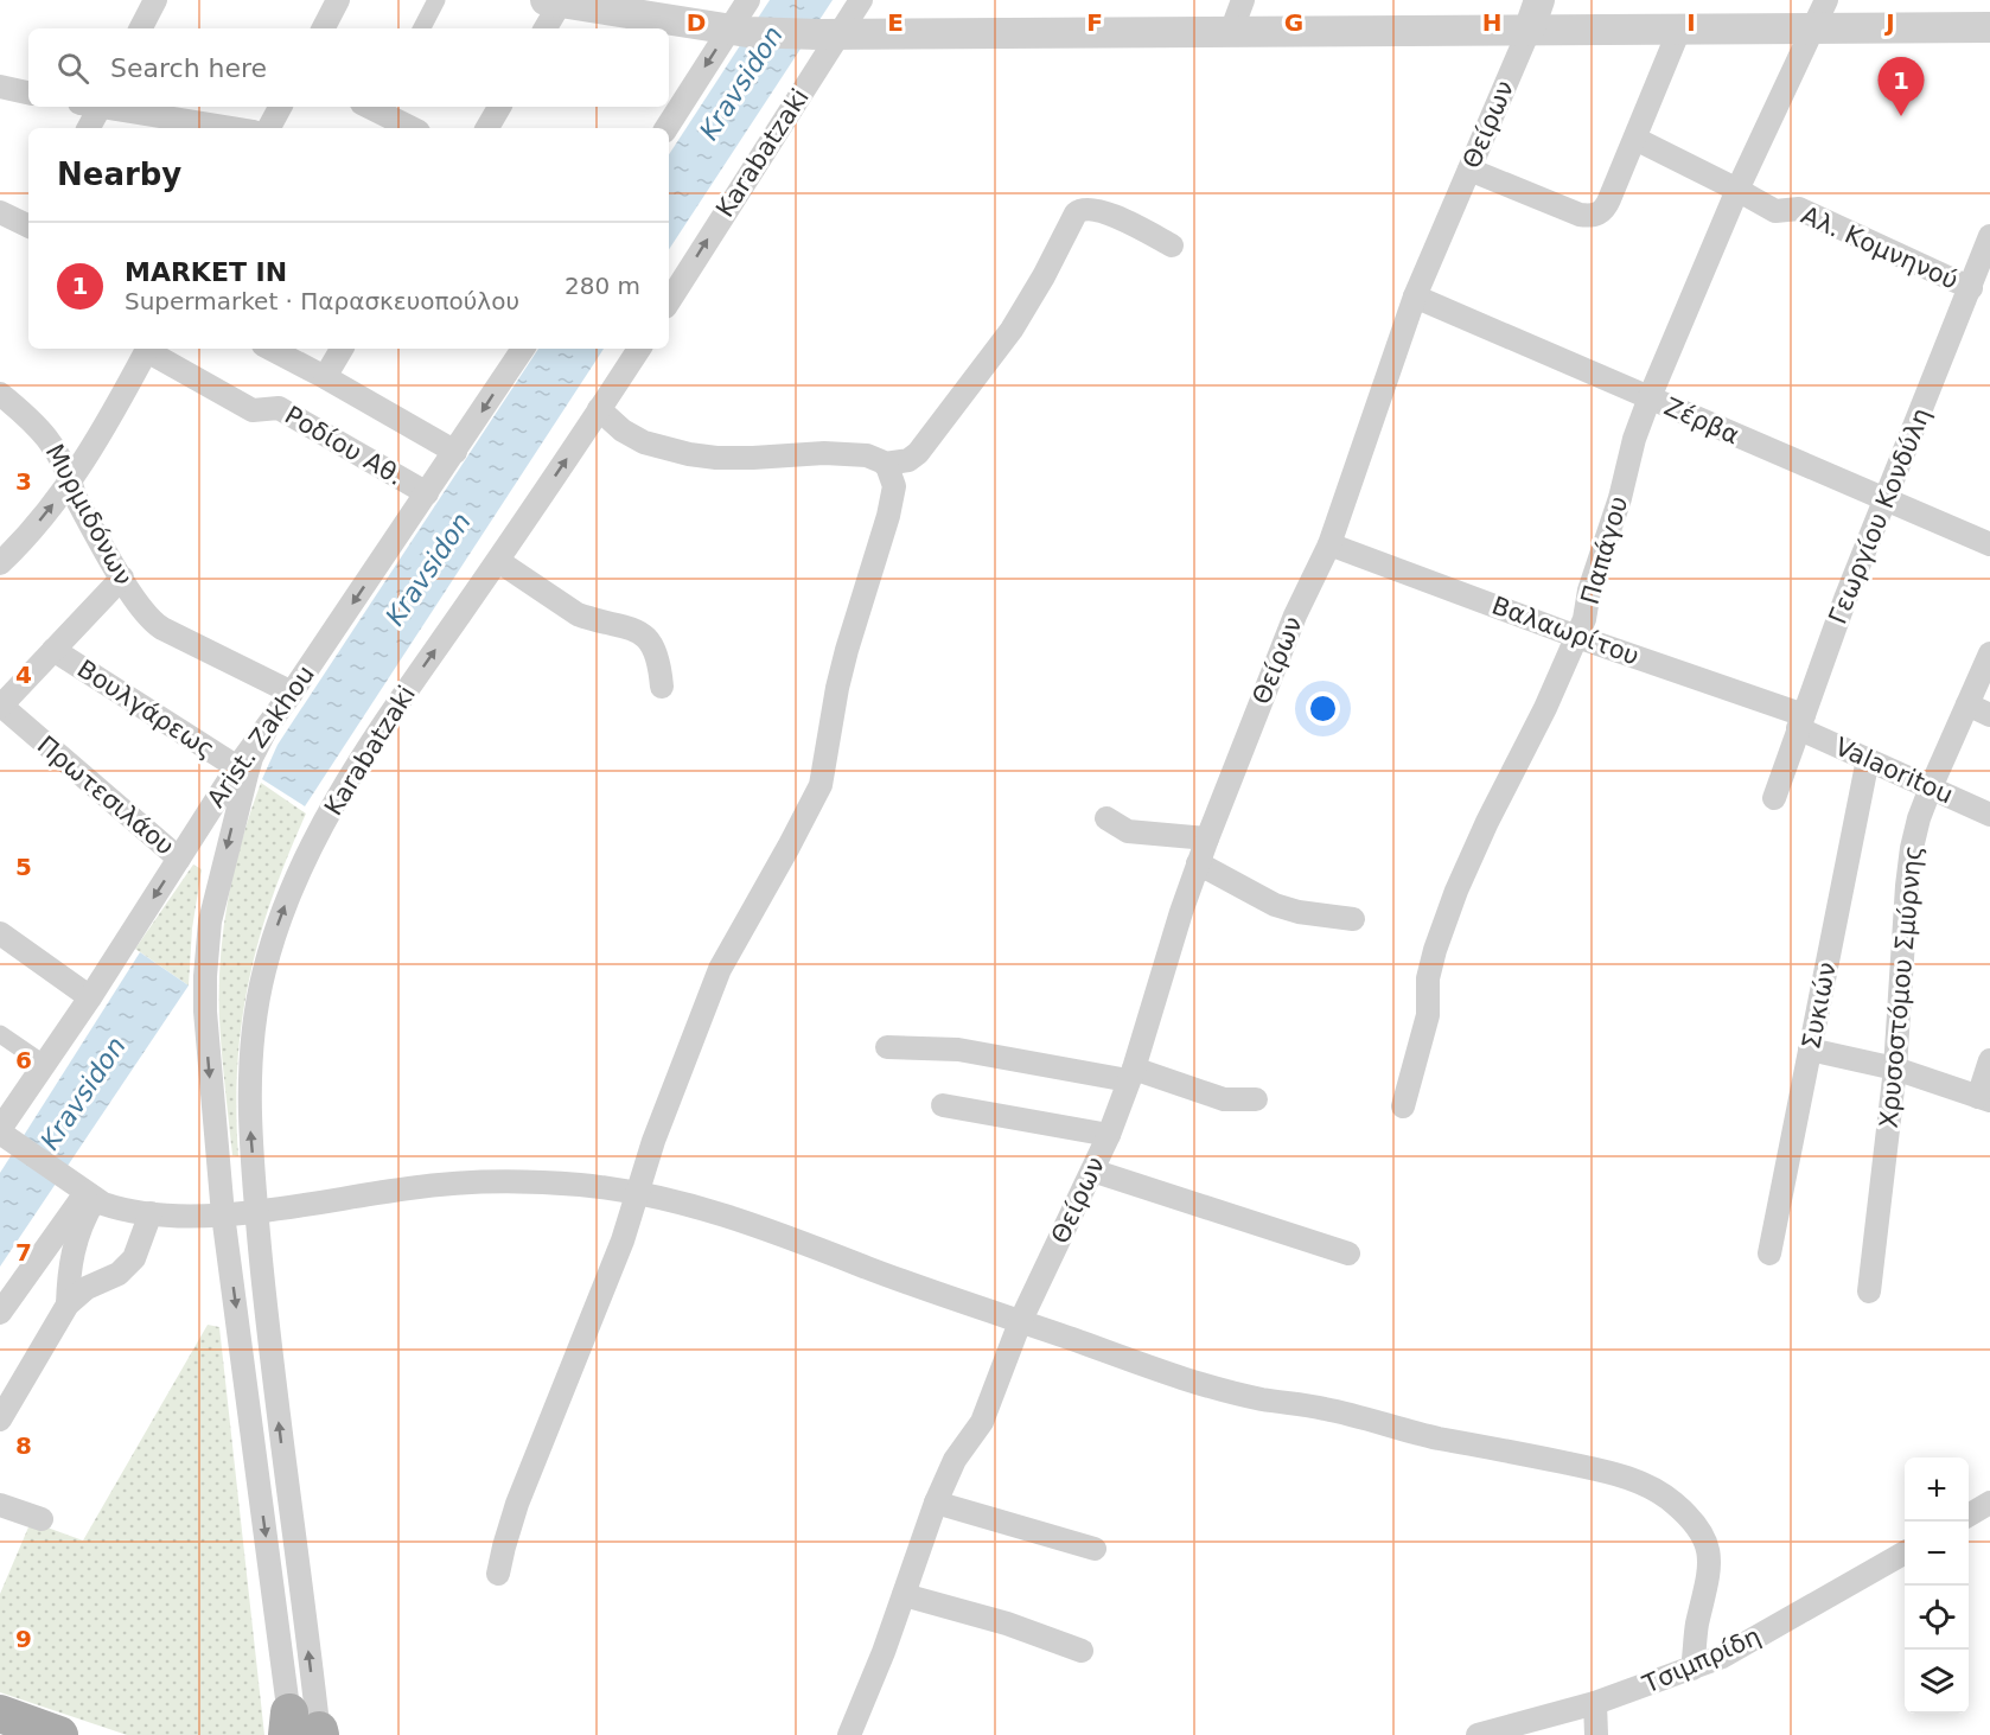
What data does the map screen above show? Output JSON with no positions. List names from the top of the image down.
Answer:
{
  "streets": {
    "street": [
      "Θείρων",
      "Karabatzaki",
      "Αλ. Κομνηνού",
      "Ζέρβα",
      "Ροδίου Αθ.",
      "Μυρμιδόνων",
      "Γεωργίου Κονδύλη",
      "Παπάγου",
      "Βαλαωρίτου",
      "Βουλγάρεως",
      "Arist. Zakhou",
      "Valaoritou",
      "Πρωτεσιλάου",
      "Χρυσοστόμου Σμύρνης",
      "Συκιών",
      "Τσιμπρίδη"
    ]
  },
  "crossings": [
    ["Θείρων", "Ζέρβα"],
    ["Θείρων", "Βαλαωρίτου"],
    ["Αλ. Κομνηνού", "Γεωργίου Κονδύλη"],
    ["Αλ. Κομνηνού", "Παπάγου"],
    ["Ζέρβα", "Γεωργίου Κονδύλη"],
    ["Ζέρβα", "Παπάγου"],
    ["Ροδίου Αθ.", "Arist. Zakhou"],
    ["Μυρμιδόνων", "Arist. Zakhou"],
    ["Γεωργίου Κονδύλη", "Βαλαωρίτου"],
    ["Γεωργίου Κονδύλη", "Valaoritou"],
    ["Παπάγου", "Βαλαωρίτου"],
    ["Βαλαωρίτου", "Valaoritou"],
    ["Βουλγάρεως", "Arist. Zakhou"],
    ["Arist. Zakhou", "Πρωτεσιλάου"],
    ["Valaoritou", "Χρυσοστόμου Σμύρνης"],
    ["Valaoritou", "Συκιών"]
  ],
  "one_way": ["Arist. Zakhou"],
  "water": ["Kravsidon"],
  "page": {
    "search": "Search here",
    "pins": "1",
    "heading": "Nearby",
    "list": [
      {
        "mark": "1",
        "name": "MARKET IN",
        "note": "Supermarket · Παρασκευοπούλου",
        "value": "280 m"
      }
    ],
    "map_buttons": ["+", "−"]
  },
  "grid": {
    "columns": [
      "D",
      "E",
      "F",
      "G",
      "H",
      "I",
      "J"
    ],
    "rows": [
      "3",
      "4",
      "5",
      "6",
      "7",
      "8",
      "9"
    ]
  }
}
